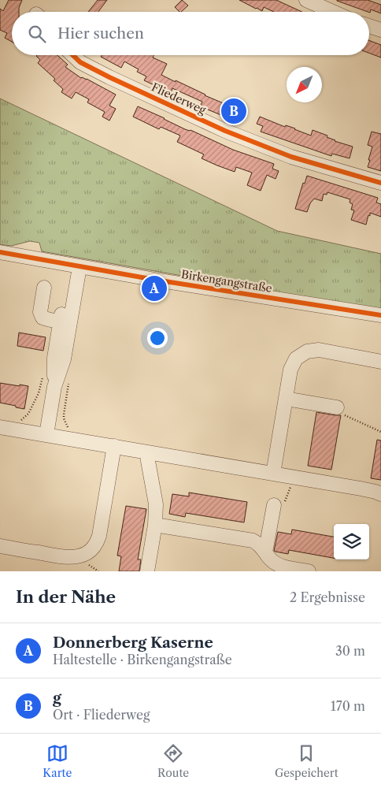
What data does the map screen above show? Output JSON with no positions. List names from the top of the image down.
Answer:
{
  "streets": {
    "street": ["Fliederweg", "Birkengangstraße"]
  },
  "north": "bottom left",
  "page": {
    "search": "Hier suchen",
    "pins": ["B", "A"],
    "heading": ["In der Nähe", "2 Ergebnisse"],
    "list": [
      {
        "mark": "A",
        "name": "Donnerberg Kaserne",
        "note": "Haltestelle · Birkengangstraße",
        "value": "30 m"
      },
      {
        "mark": "B",
        "name": "g",
        "note": "Ort · Fliederweg",
        "value": "170 m"
      }
    ],
    "nav": ["Karte", "Route", "Gespeichert"]
  }
}
